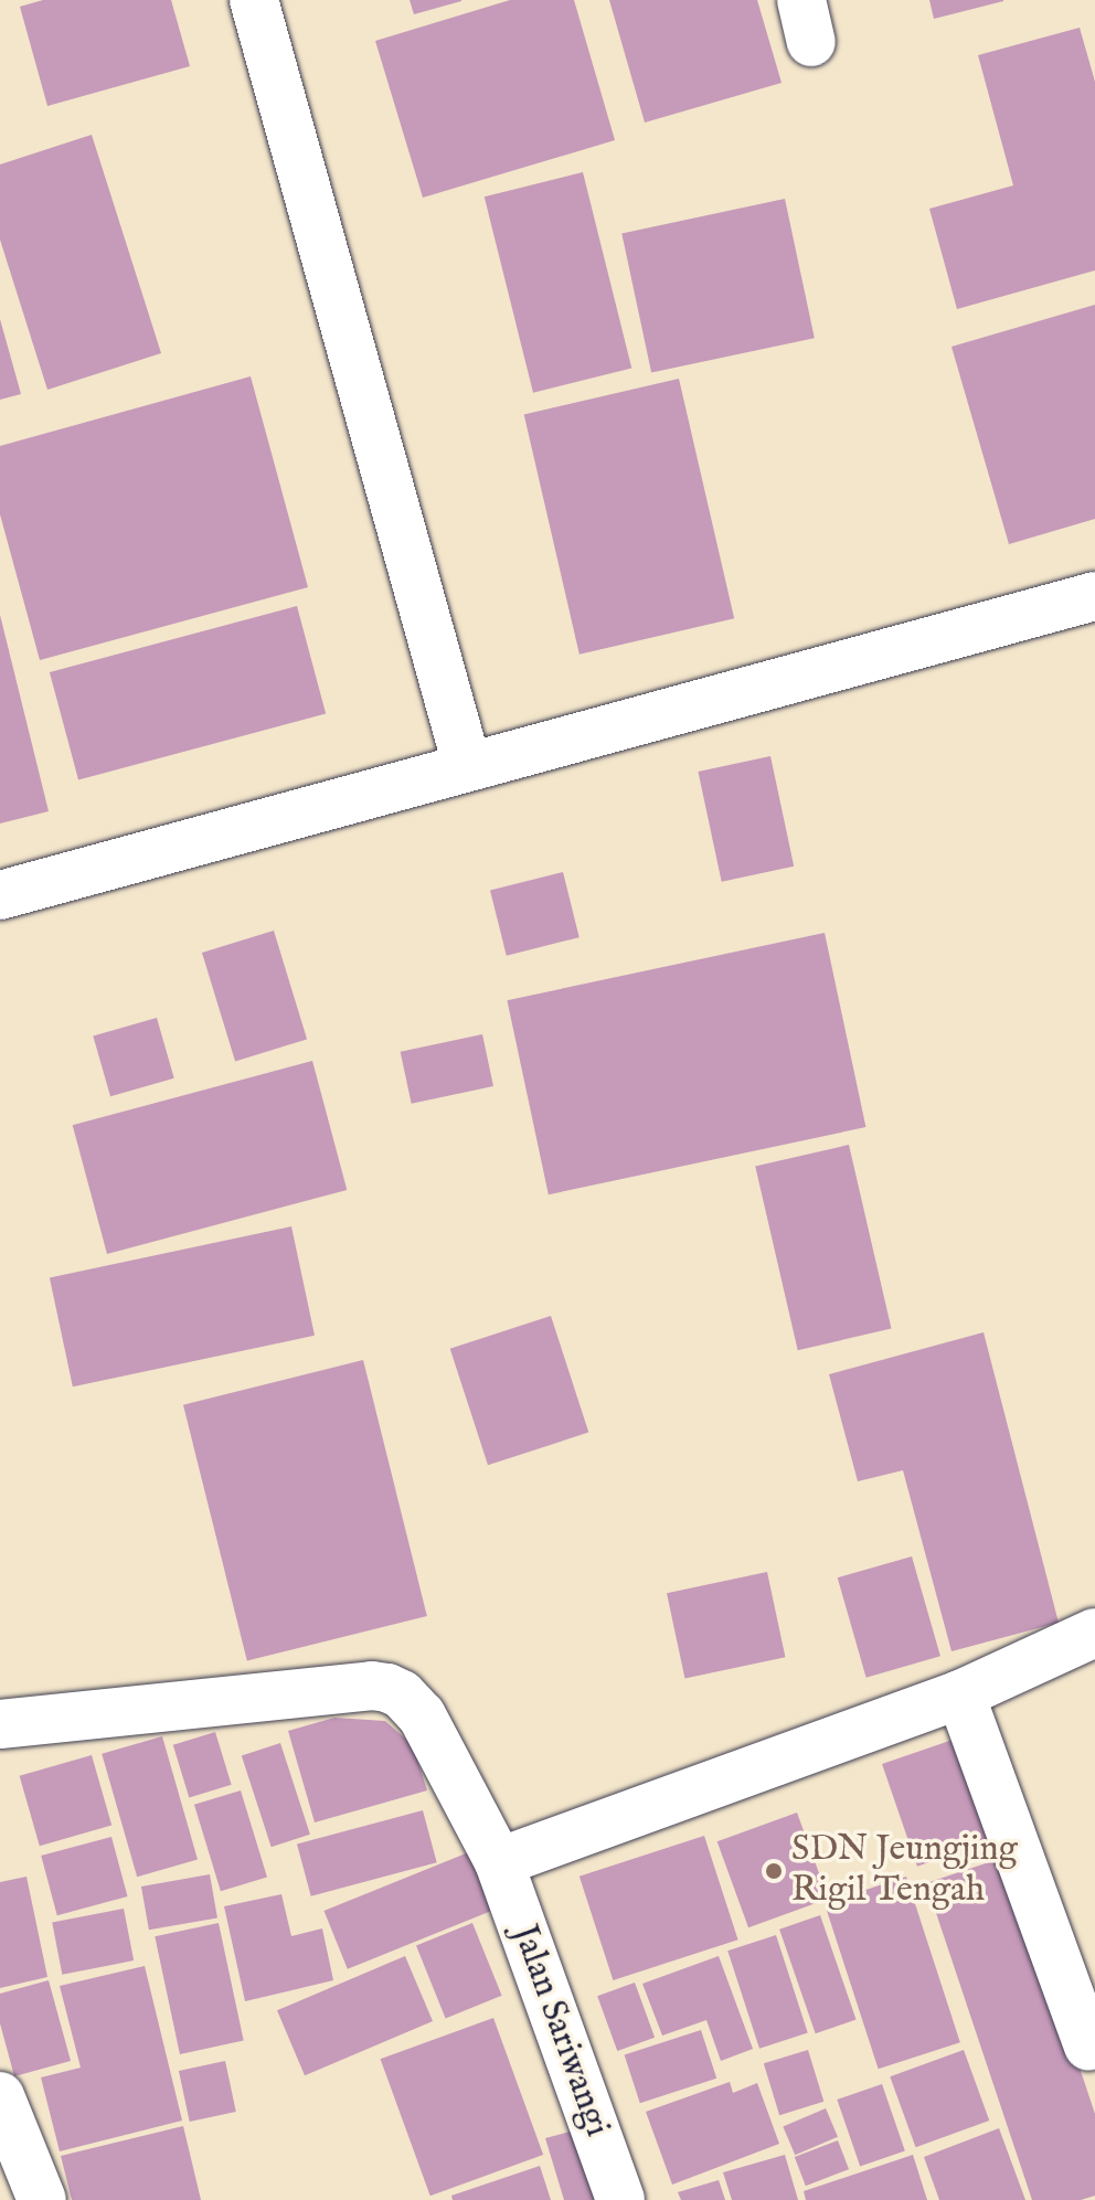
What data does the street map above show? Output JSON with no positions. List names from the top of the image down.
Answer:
{
  "streets": {
    "street": ["Jalan Sariwangi"]
  },
  "places": ["SDN Jeungjing Rigil Tengah"]
}
